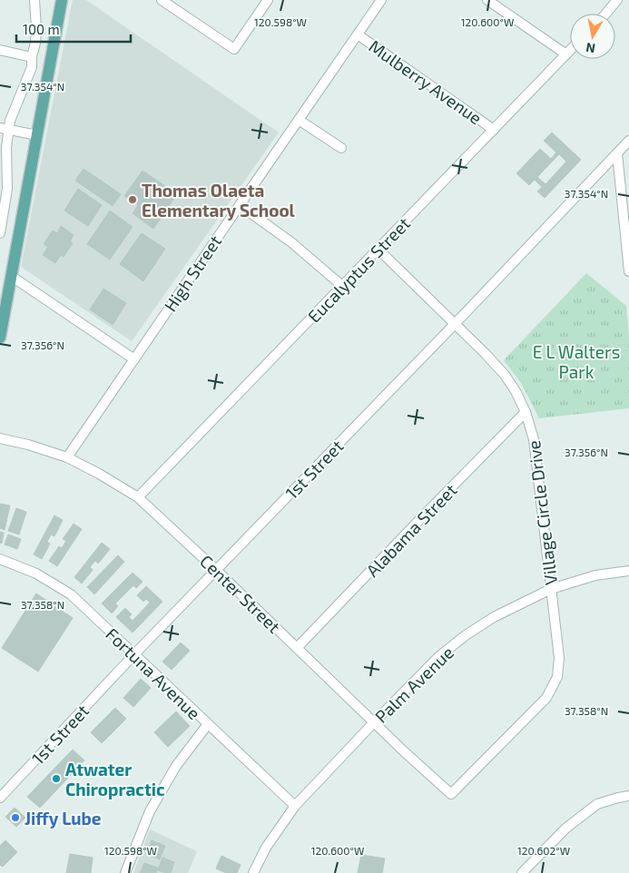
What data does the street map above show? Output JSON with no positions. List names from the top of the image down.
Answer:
{
  "streets": {
    "street": [
      "Mulberry Avenue",
      "Eucalyptus Street",
      "High Street",
      "1st Street",
      "Village Circle Drive",
      "Alabama Street",
      "Center Street",
      "Fortuna Avenue",
      "Palm Avenue"
    ]
  },
  "crossings": [
    ["Mulberry Avenue", "Eucalyptus Street"],
    ["Mulberry Avenue", "High Street"],
    ["Eucalyptus Street", "Village Circle Drive"],
    ["Eucalyptus Street", "Center Street"],
    ["High Street", "Center Street"],
    ["1st Street", "Village Circle Drive"],
    ["1st Street", "Center Street"],
    ["1st Street", "Fortuna Avenue"],
    ["Village Circle Drive", "Alabama Street"],
    ["Village Circle Drive", "Center Street"],
    ["Village Circle Drive", "Palm Avenue"],
    ["Alabama Street", "Center Street"],
    ["Center Street", "Palm Avenue"],
    ["Fortuna Avenue", "Palm Avenue"]
  ],
  "parks": ["E L Walters Park"],
  "places": ["Thomas Olaeta Elementary School", "Atwater Chiropractic", "Jiffy Lube"],
  "scale_bar": "100 m",
  "north": "bottom",
  "coordinates": [
    "120.598°W",
    "120.600°W",
    "37.354°N",
    "37.356°N",
    "37.358°N",
    "120.602°W"
  ]
}
